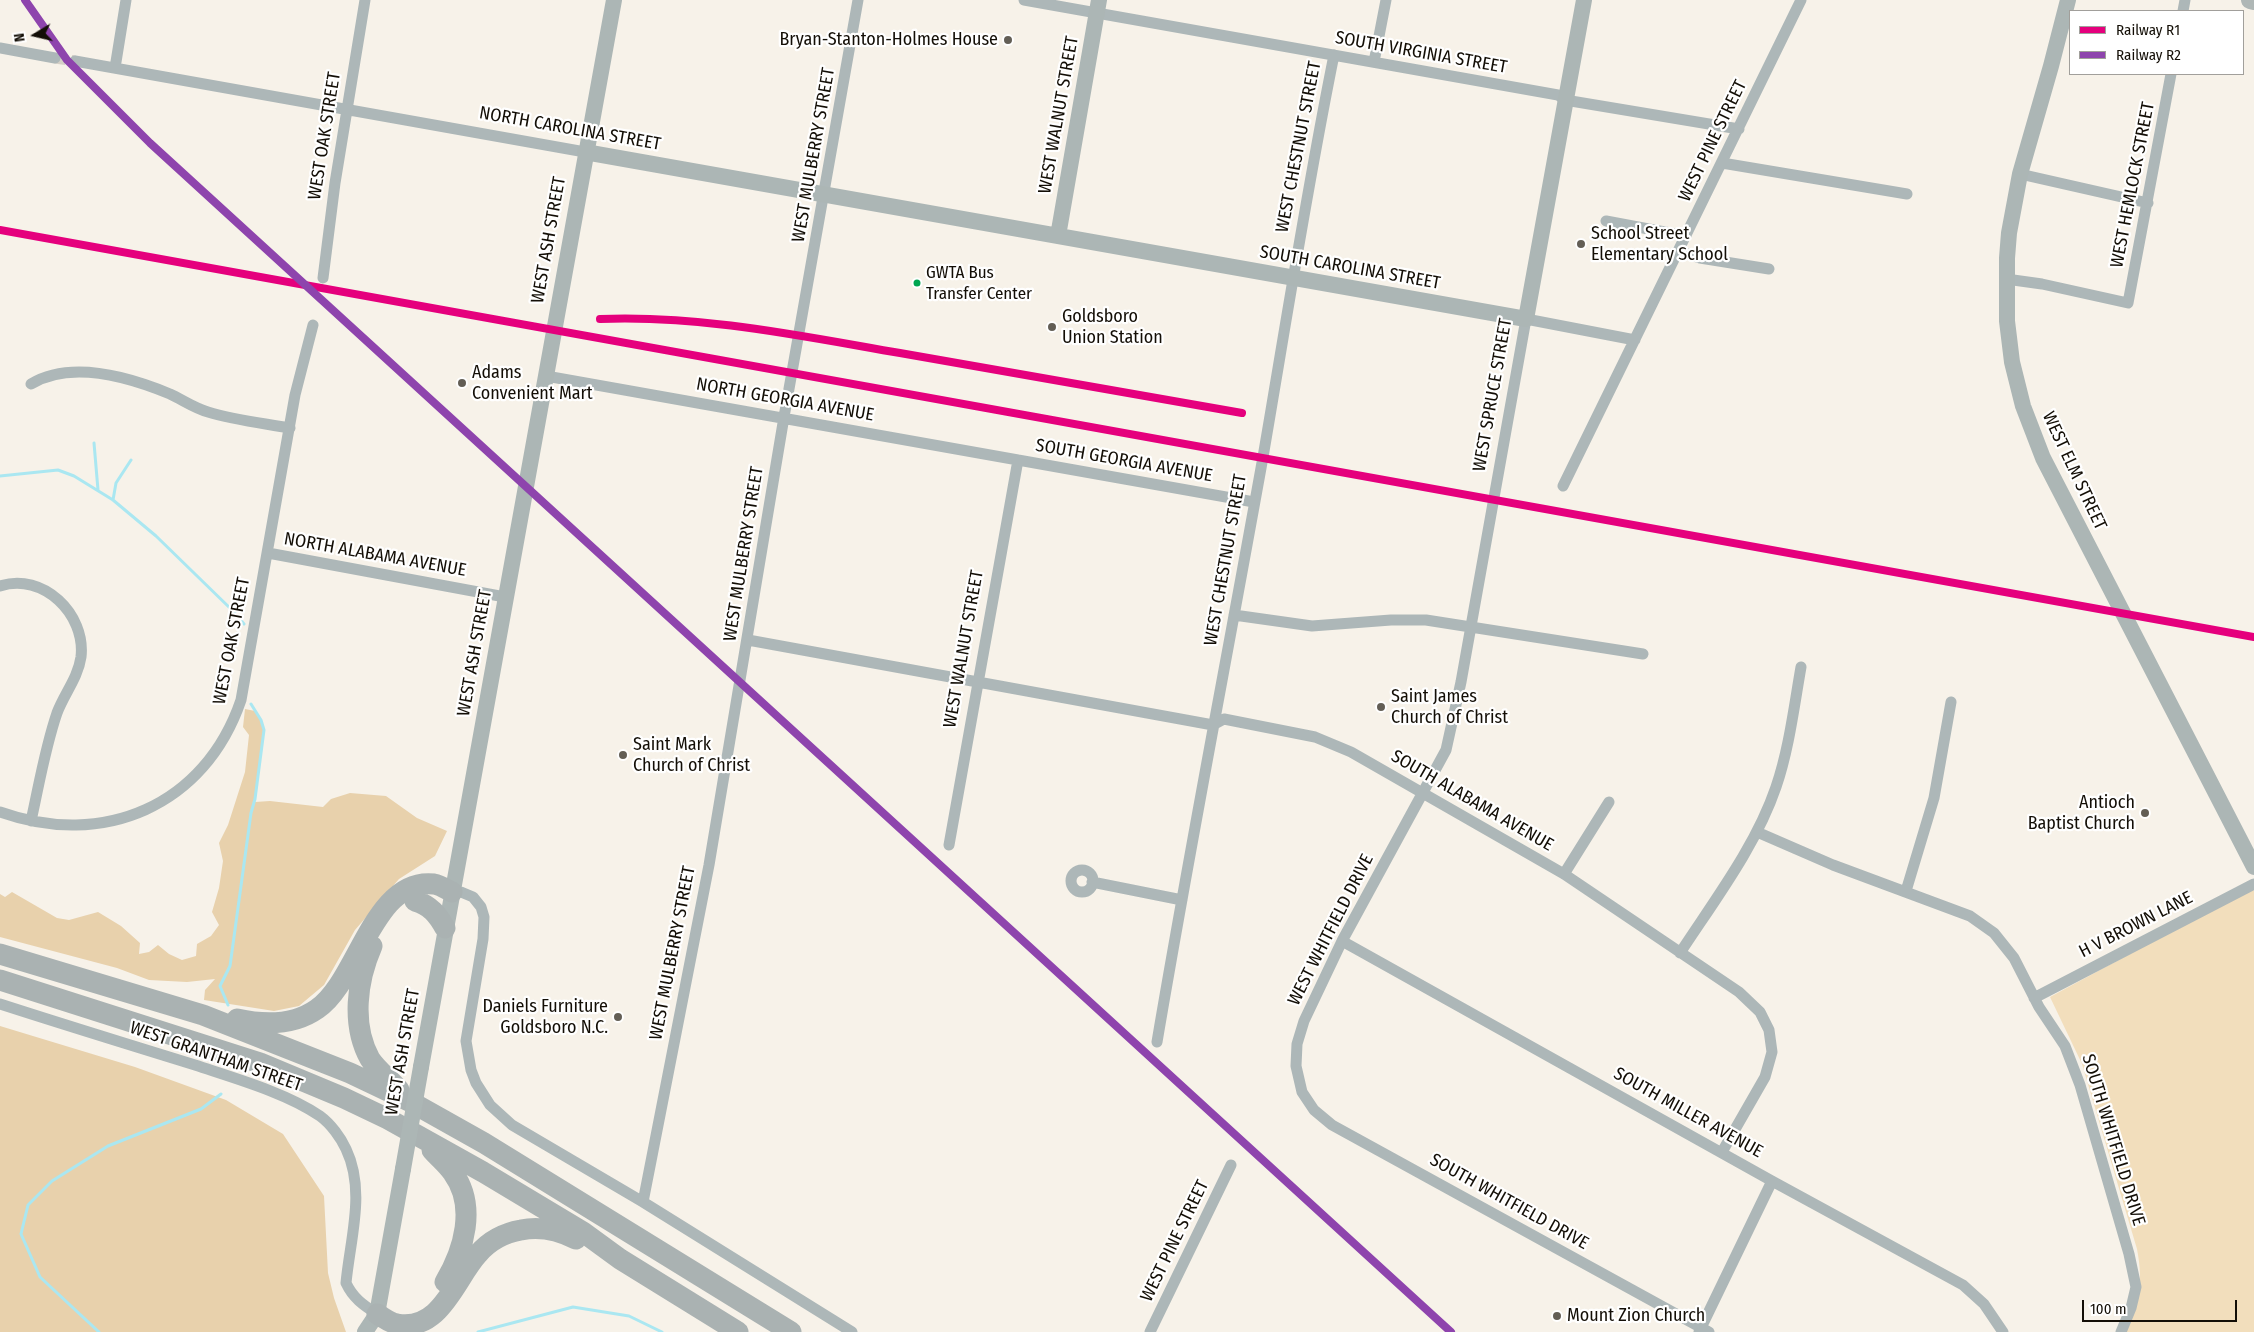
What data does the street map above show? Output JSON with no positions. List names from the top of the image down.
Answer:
{
  "streets": {
    "street": [
      "SOUTH VIRGINIA STREET",
      "WEST WALNUT STREET",
      "NORTH CAROLINA STREET",
      "WEST OAK STREET",
      "WEST PINE STREET",
      "WEST CHESTNUT STREET",
      "WEST MULBERRY STREET",
      "WEST HEMLOCK STREET",
      "WEST ASH STREET",
      "SOUTH CAROLINA STREET",
      "WEST SPRUCE STREET",
      "NORTH GEORGIA AVENUE",
      "SOUTH GEORGIA AVENUE",
      "WEST ELM STREET",
      "NORTH ALABAMA AVENUE",
      "SOUTH ALABAMA AVENUE",
      "H V BROWN LANE",
      "WEST WHITFIELD DRIVE",
      "WEST GRANTHAM STREET",
      "SOUTH MILLER AVENUE",
      "SOUTH WHITFIELD DRIVE"
    ]
  },
  "crossings": [
    ["SOUTH VIRGINIA STREET", "WEST WALNUT STREET"],
    ["SOUTH VIRGINIA STREET", "WEST PINE STREET"],
    ["SOUTH VIRGINIA STREET", "WEST CHESTNUT STREET"],
    ["SOUTH VIRGINIA STREET", "WEST SPRUCE STREET"],
    ["WEST WALNUT STREET", "NORTH CAROLINA STREET"],
    ["WEST WALNUT STREET", "SOUTH CAROLINA STREET"],
    ["WEST WALNUT STREET", "NORTH GEORGIA AVENUE"],
    ["WEST WALNUT STREET", "SOUTH GEORGIA AVENUE"],
    ["WEST WALNUT STREET", "SOUTH ALABAMA AVENUE"],
    ["NORTH CAROLINA STREET", "WEST OAK STREET"],
    ["NORTH CAROLINA STREET", "WEST MULBERRY STREET"],
    ["NORTH CAROLINA STREET", "WEST ASH STREET"],
    ["NORTH CAROLINA STREET", "SOUTH CAROLINA STREET"],
    ["WEST OAK STREET", "NORTH ALABAMA AVENUE"],
    ["WEST PINE STREET", "SOUTH CAROLINA STREET"],
    ["WEST CHESTNUT STREET", "SOUTH CAROLINA STREET"],
    ["WEST CHESTNUT STREET", "SOUTH GEORGIA AVENUE"],
    ["WEST CHESTNUT STREET", "SOUTH ALABAMA AVENUE"],
    ["WEST MULBERRY STREET", "NORTH GEORGIA AVENUE"],
    ["WEST HEMLOCK STREET", "WEST ELM STREET"],
    ["WEST ASH STREET", "NORTH GEORGIA AVENUE"],
    ["WEST ASH STREET", "NORTH ALABAMA AVENUE"],
    ["WEST ASH STREET", "WEST GRANTHAM STREET"],
    ["SOUTH CAROLINA STREET", "WEST SPRUCE STREET"],
    ["WEST SPRUCE STREET", "SOUTH ALABAMA AVENUE"],
    ["WEST SPRUCE STREET", "WEST WHITFIELD DRIVE"],
    ["NORTH GEORGIA AVENUE", "SOUTH GEORGIA AVENUE"],
    ["SOUTH ALABAMA AVENUE", "WEST WHITFIELD DRIVE"],
    ["SOUTH ALABAMA AVENUE", "SOUTH MILLER AVENUE"],
    ["H V BROWN LANE", "SOUTH WHITFIELD DRIVE"],
    ["WEST WHITFIELD DRIVE", "SOUTH MILLER AVENUE"],
    ["WEST WHITFIELD DRIVE", "SOUTH WHITFIELD DRIVE"]
  ],
  "places": [
    "Bryan-Stanton-Holmes House",
    "School Street Elementary School",
    "GWTA Bus Transfer Center",
    "Goldsboro Union Station",
    "Adams Convenient Mart",
    "Saint James Church of Christ",
    "Saint Mark Church of Christ",
    "Antioch Baptist Church",
    "Daniels Furniture Goldsboro N.C.",
    "Mount Zion Church"
  ],
  "lines": ["rail line R2", "rail line R1"],
  "legend": ["Railway R1", "Railway R2"],
  "scale_bar": "100 m",
  "north": "left"
}
